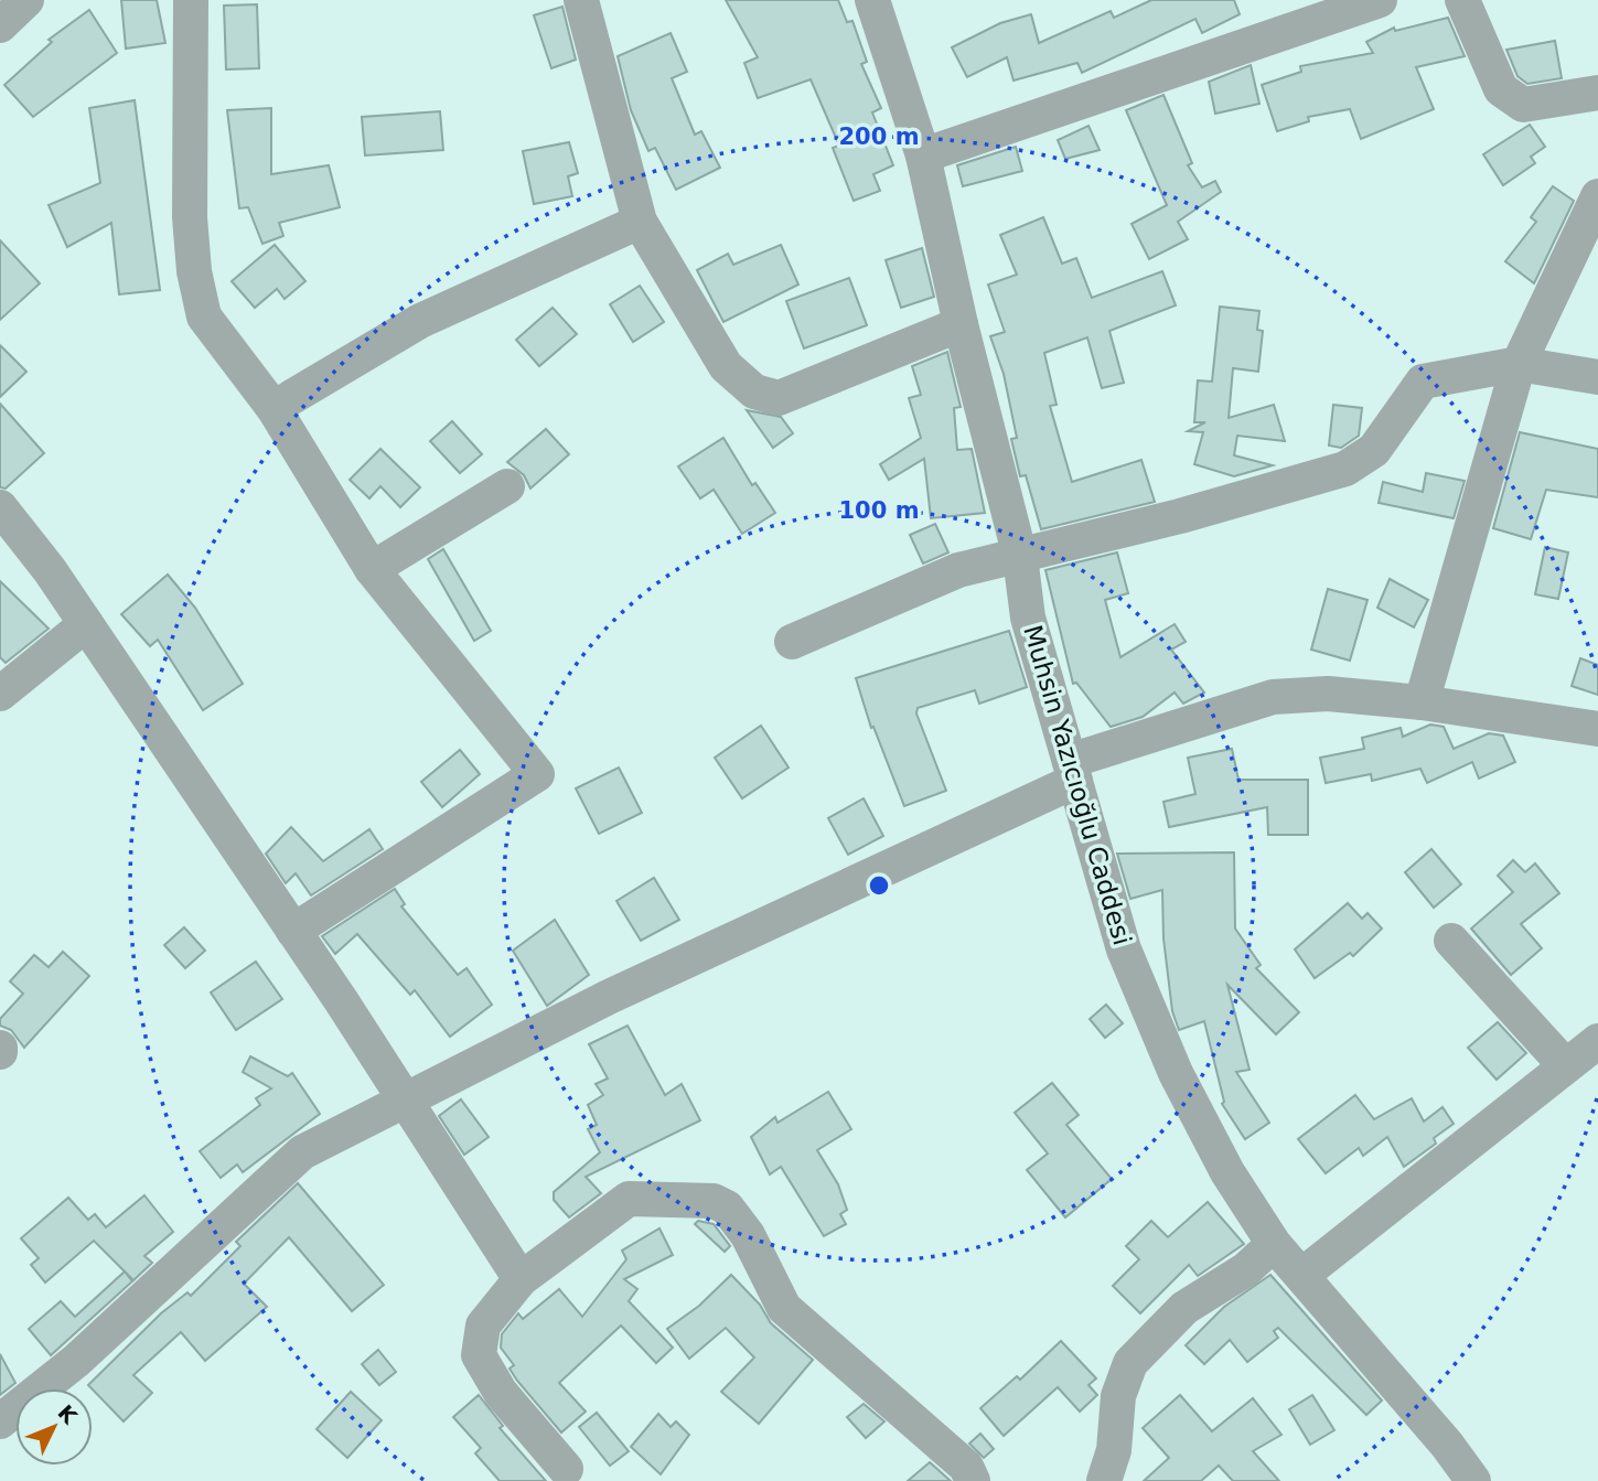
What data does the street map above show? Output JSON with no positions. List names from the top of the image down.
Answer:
{
  "streets": {
    "street": ["Muhsin Yazıcıoğlu Caddesi"]
  },
  "north": "top right",
  "rings": ["200 m", "100 m"]
}
